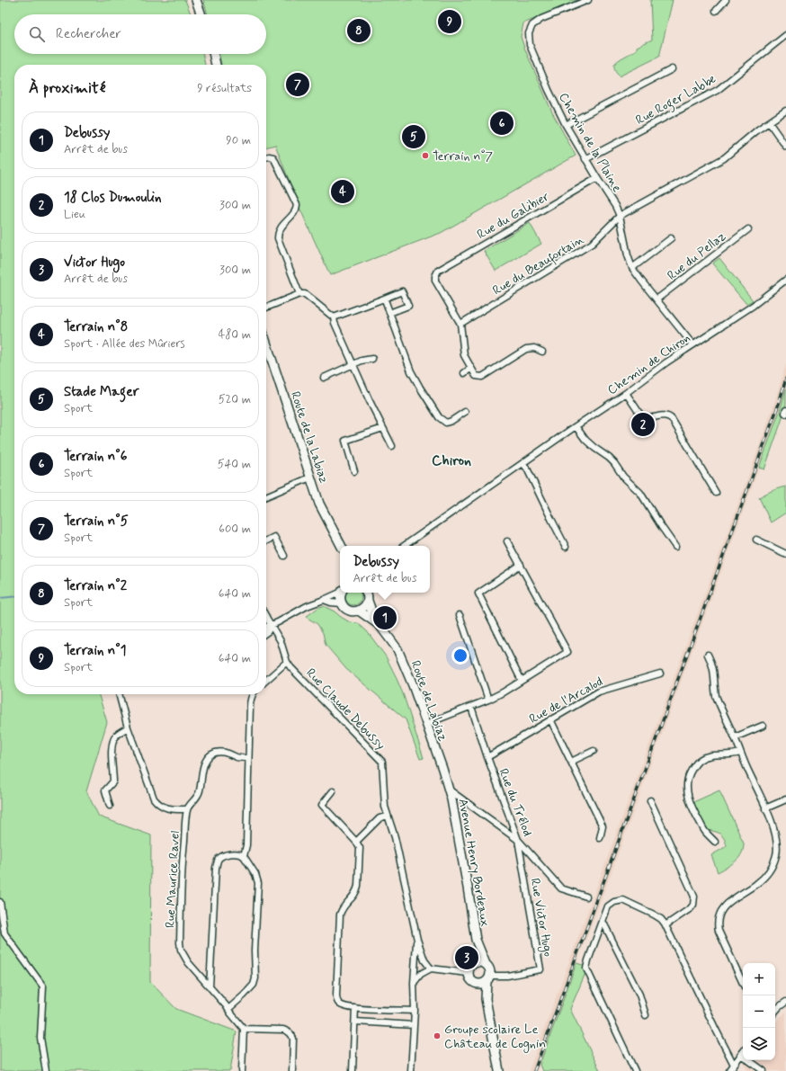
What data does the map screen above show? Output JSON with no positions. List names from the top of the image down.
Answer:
{
  "streets": {
    "main road": ["Route de la Labiaz", "Route de Labiaz", "Avenue Henry Bordeaux"],
    "street": [
      "Rue Roger Labbe",
      "Chemin de la Plaine",
      "Rue du Galibier",
      "Rue du Pellaz",
      "Rue du Beaufortain",
      "Chemin de Chiron",
      "Rue de l'Arcalod",
      "Rue Claude Debussy",
      "Rue du Trélod",
      "Rue Maurice Ravel",
      "Rue Victor Hugo"
    ]
  },
  "crossings": [
    ["Rue Roger Labbe", "Chemin de la Plaine"],
    ["Chemin de la Plaine", "Rue du Galibier"],
    ["Chemin de la Plaine", "Rue du Pellaz"],
    ["Chemin de la Plaine", "Rue du Beaufortain"],
    ["Chemin de la Plaine", "Chemin de Chiron"],
    ["Rue du Galibier", "Rue du Beaufortain"],
    ["Rue de l'Arcalod", "Rue du Trélod"],
    ["Route de Labiaz", "Avenue Henry Bordeaux"],
    ["Rue du Trélod", "Rue Victor Hugo"],
    ["Avenue Henry Bordeaux", "Rue Victor Hugo"]
  ],
  "districts": ["Chiron"],
  "places": ["Terrain n°7", "Groupe scolaire Le Château de Cognin"],
  "page": {
    "pins": [
      "9",
      "8",
      "7",
      "6",
      "5",
      "4",
      "2",
      "1",
      "3"
    ],
    "search": "Rechercher",
    "heading": ["À proximité", "9 résultats"],
    "list": [
      {
        "mark": "1",
        "name": "Debussy",
        "note": "Arrêt de bus",
        "value": "90 m"
      },
      {
        "mark": "2",
        "name": "18 Clos Dumoulin",
        "note": "Lieu",
        "value": "300 m"
      },
      {
        "mark": "3",
        "name": "Victor Hugo",
        "note": "Arrêt de bus",
        "value": "300 m"
      },
      {
        "mark": "4",
        "name": "Terrain n°8",
        "note": "Sport · Allée des Mûriers",
        "value": "480 m"
      },
      {
        "mark": "5",
        "name": "Stade Mager",
        "note": "Sport",
        "value": "520 m"
      },
      {
        "mark": "6",
        "name": "Terrain n°6",
        "note": "Sport",
        "value": "540 m"
      },
      {
        "mark": "7",
        "name": "Terrain n°5",
        "note": "Sport",
        "value": "600 m"
      },
      {
        "mark": "8",
        "name": "Terrain n°2",
        "note": "Sport",
        "value": "640 m"
      },
      {
        "mark": "9",
        "name": "Terrain n°1",
        "note": "Sport",
        "value": "640 m"
      }
    ],
    "popup": ["Debussy", "Arrêt de bus"],
    "map_buttons": ["+", "−"]
  }
}
